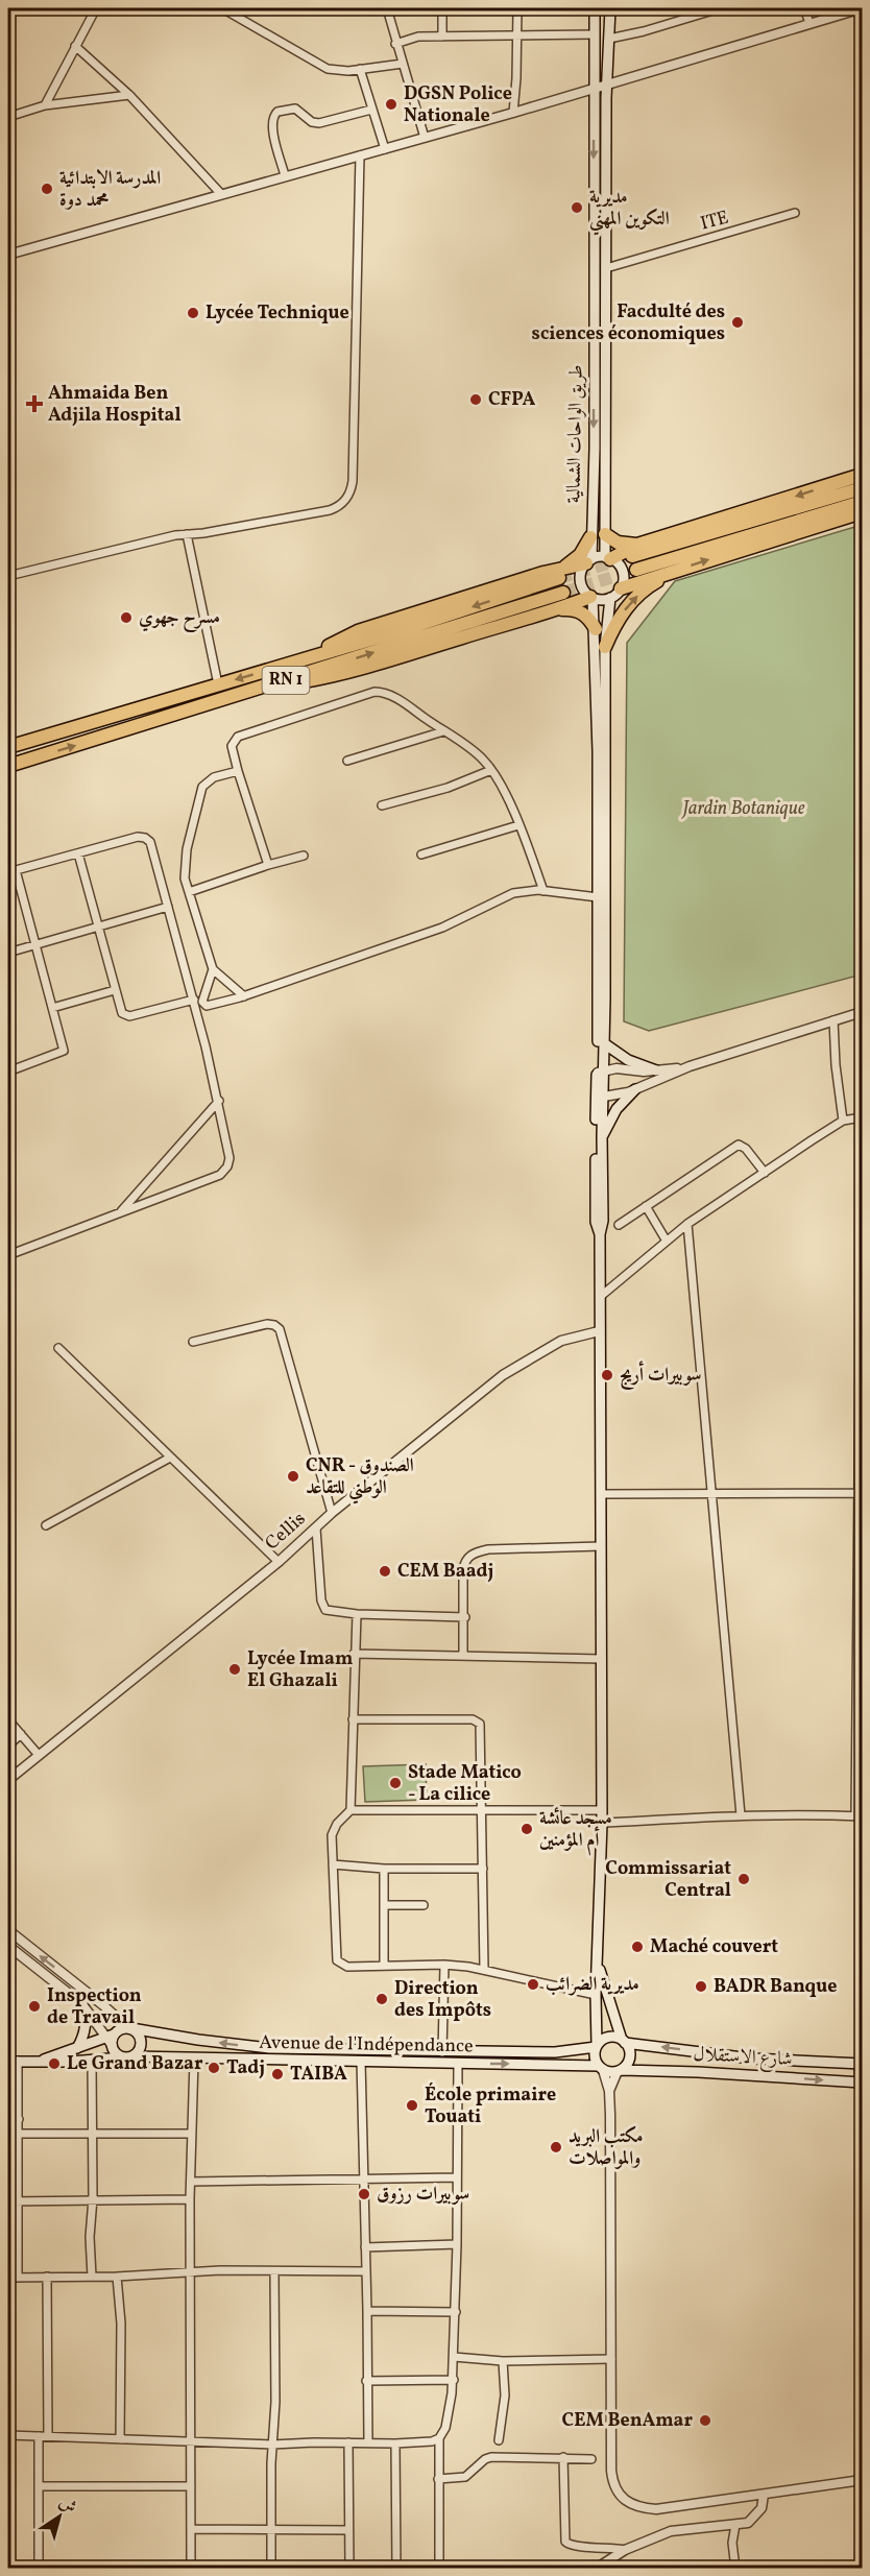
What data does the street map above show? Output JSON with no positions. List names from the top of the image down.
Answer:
{
  "streets": {
    "highway": ["RN 1"],
    "main road": ["طريق الواحات الشمالية", "Avenue de l'Indépendance", "شارع الاستقلال"],
    "street": ["ITE", "Cellis"]
  },
  "crossings": [
    ["ITE", "طريق الواحات الشمالية"],
    ["Avenue de l'Indépendance", "شارع الاستقلال"]
  ],
  "parks": ["Jardin Botanique"],
  "places": {
    "other": [
      "DGSN Police Nationale",
      "المدرسة الابتدائية محمد دوة",
      "مديرية التكوين المهني",
      "Lycée Technique",
      "Facdulté des sciences économiques",
      "CFPA",
      "مسرح جهوي",
      "سوبيرات أريج",
      "CNR - الصندوق الوطني للتقاعد",
      "CEM Baadj",
      "Lycée Imam El Ghazali",
      "Stade Matico - La cilice",
      "مسجد عائشة أم المؤمنين",
      "Commissariat Central",
      "Maché couvert",
      "مديرية الضرائب",
      "BADR Banque",
      "Direction des Impôts",
      "Inspection de Travail",
      "Le Grand Bazar",
      "Tadj",
      "TAIBA",
      "École primaire Touati",
      "مكتب البريد والمواصلات",
      "سوبيرات رزوق",
      "CEM BenAmar"
    ],
    "health": ["Ahmaida Ben Adjila Hospital"]
  },
  "north": "top right"
}
